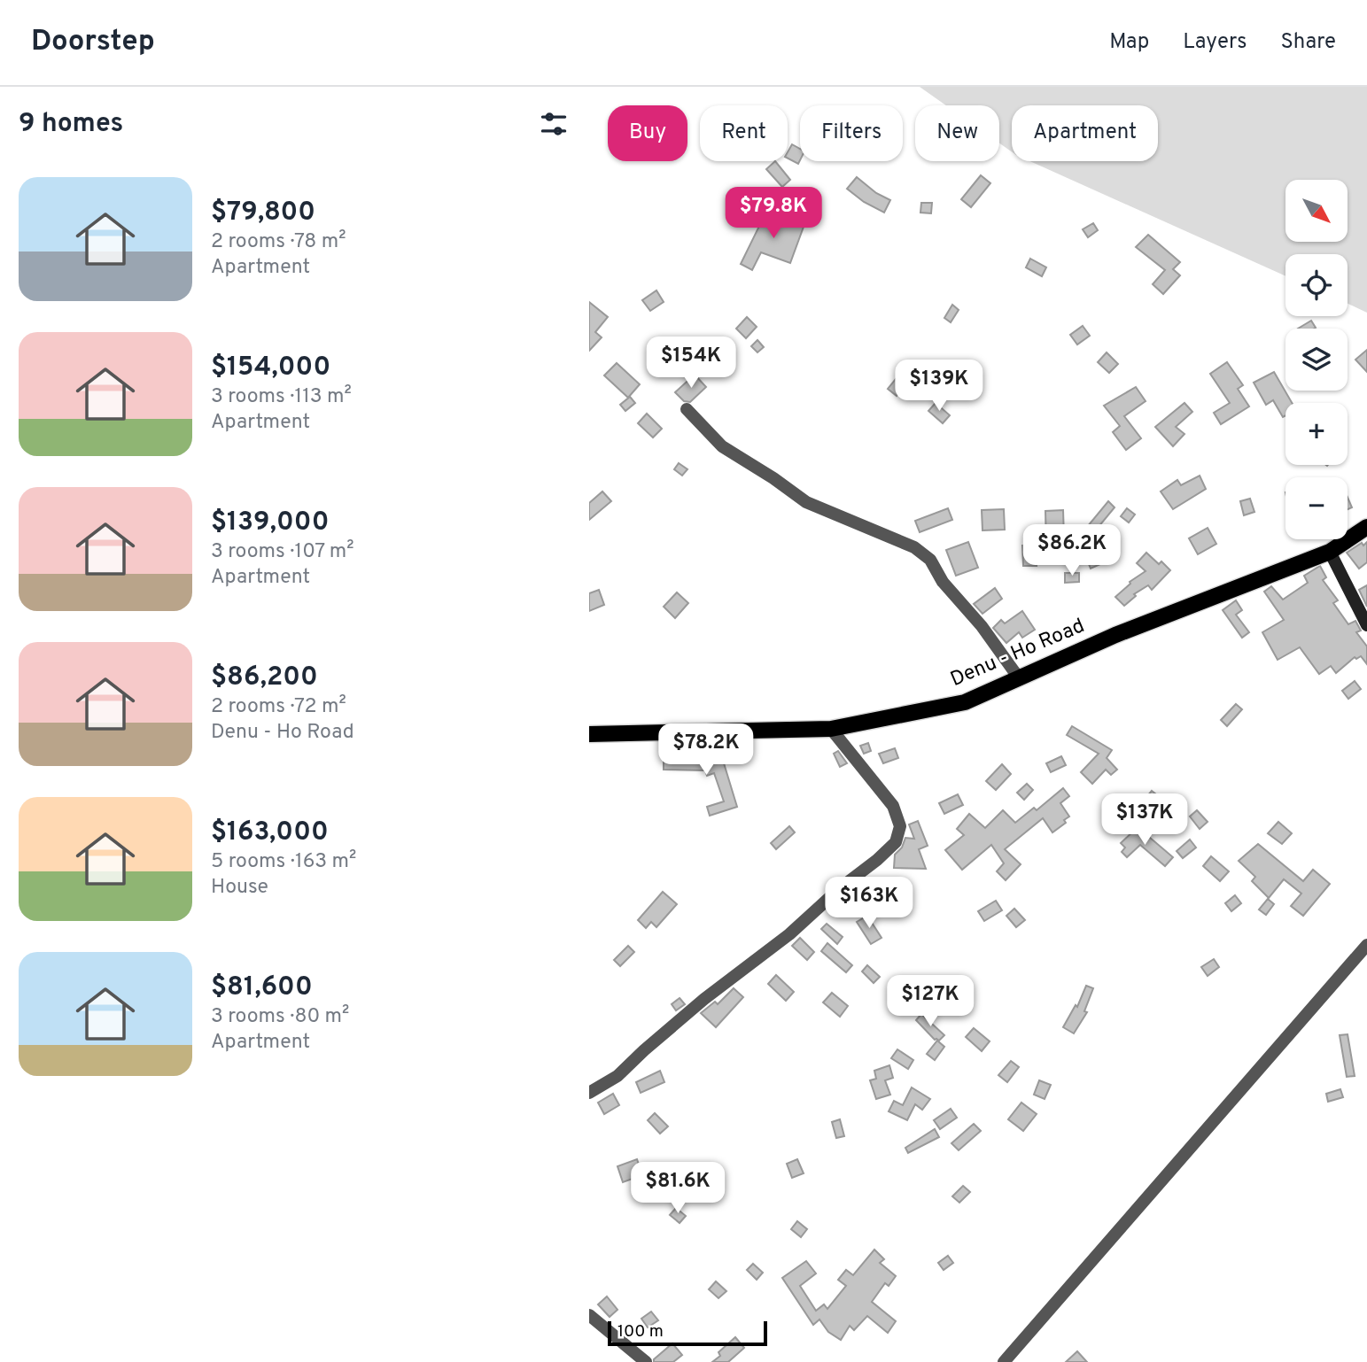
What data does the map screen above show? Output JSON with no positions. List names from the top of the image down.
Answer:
{
  "streets": {
    "main road": ["Denu - Ho Road"]
  },
  "scale_bar": "100 m",
  "north": "bottom right",
  "page": {
    "header": "Doorstep",
    "nav": ["Map", "Layers", "Share"],
    "heading": "9 homes",
    "chip": [
      "Buy",
      "Rent",
      "Filters",
      "New",
      "Apartment"
    ],
    "list": [
      {
        "name": "$79,800",
        "note": "2 rooms · 78 m² · Apartment"
      },
      {
        "name": "$154,000",
        "note": "3 rooms · 113 m² · Apartment"
      },
      {
        "name": "$139,000",
        "note": "3 rooms · 107 m² · Apartment"
      },
      {
        "name": "$86,200",
        "note": "2 rooms · 72 m² · Denu - Ho Road"
      },
      {
        "name": "$163,000",
        "note": "5 rooms · 163 m² · House"
      },
      {
        "name": "$81,600",
        "note": "3 rooms · 80 m² · Apartment"
      }
    ],
    "map_buttons": ["+", "−"],
    "price": [
      "$79.8K",
      "$154K",
      "$139K",
      "$86.2K",
      "$78.2K",
      "$137K",
      "$163K",
      "$127K",
      "$81.6K"
    ],
    "scale": "100 m"
  }
}
